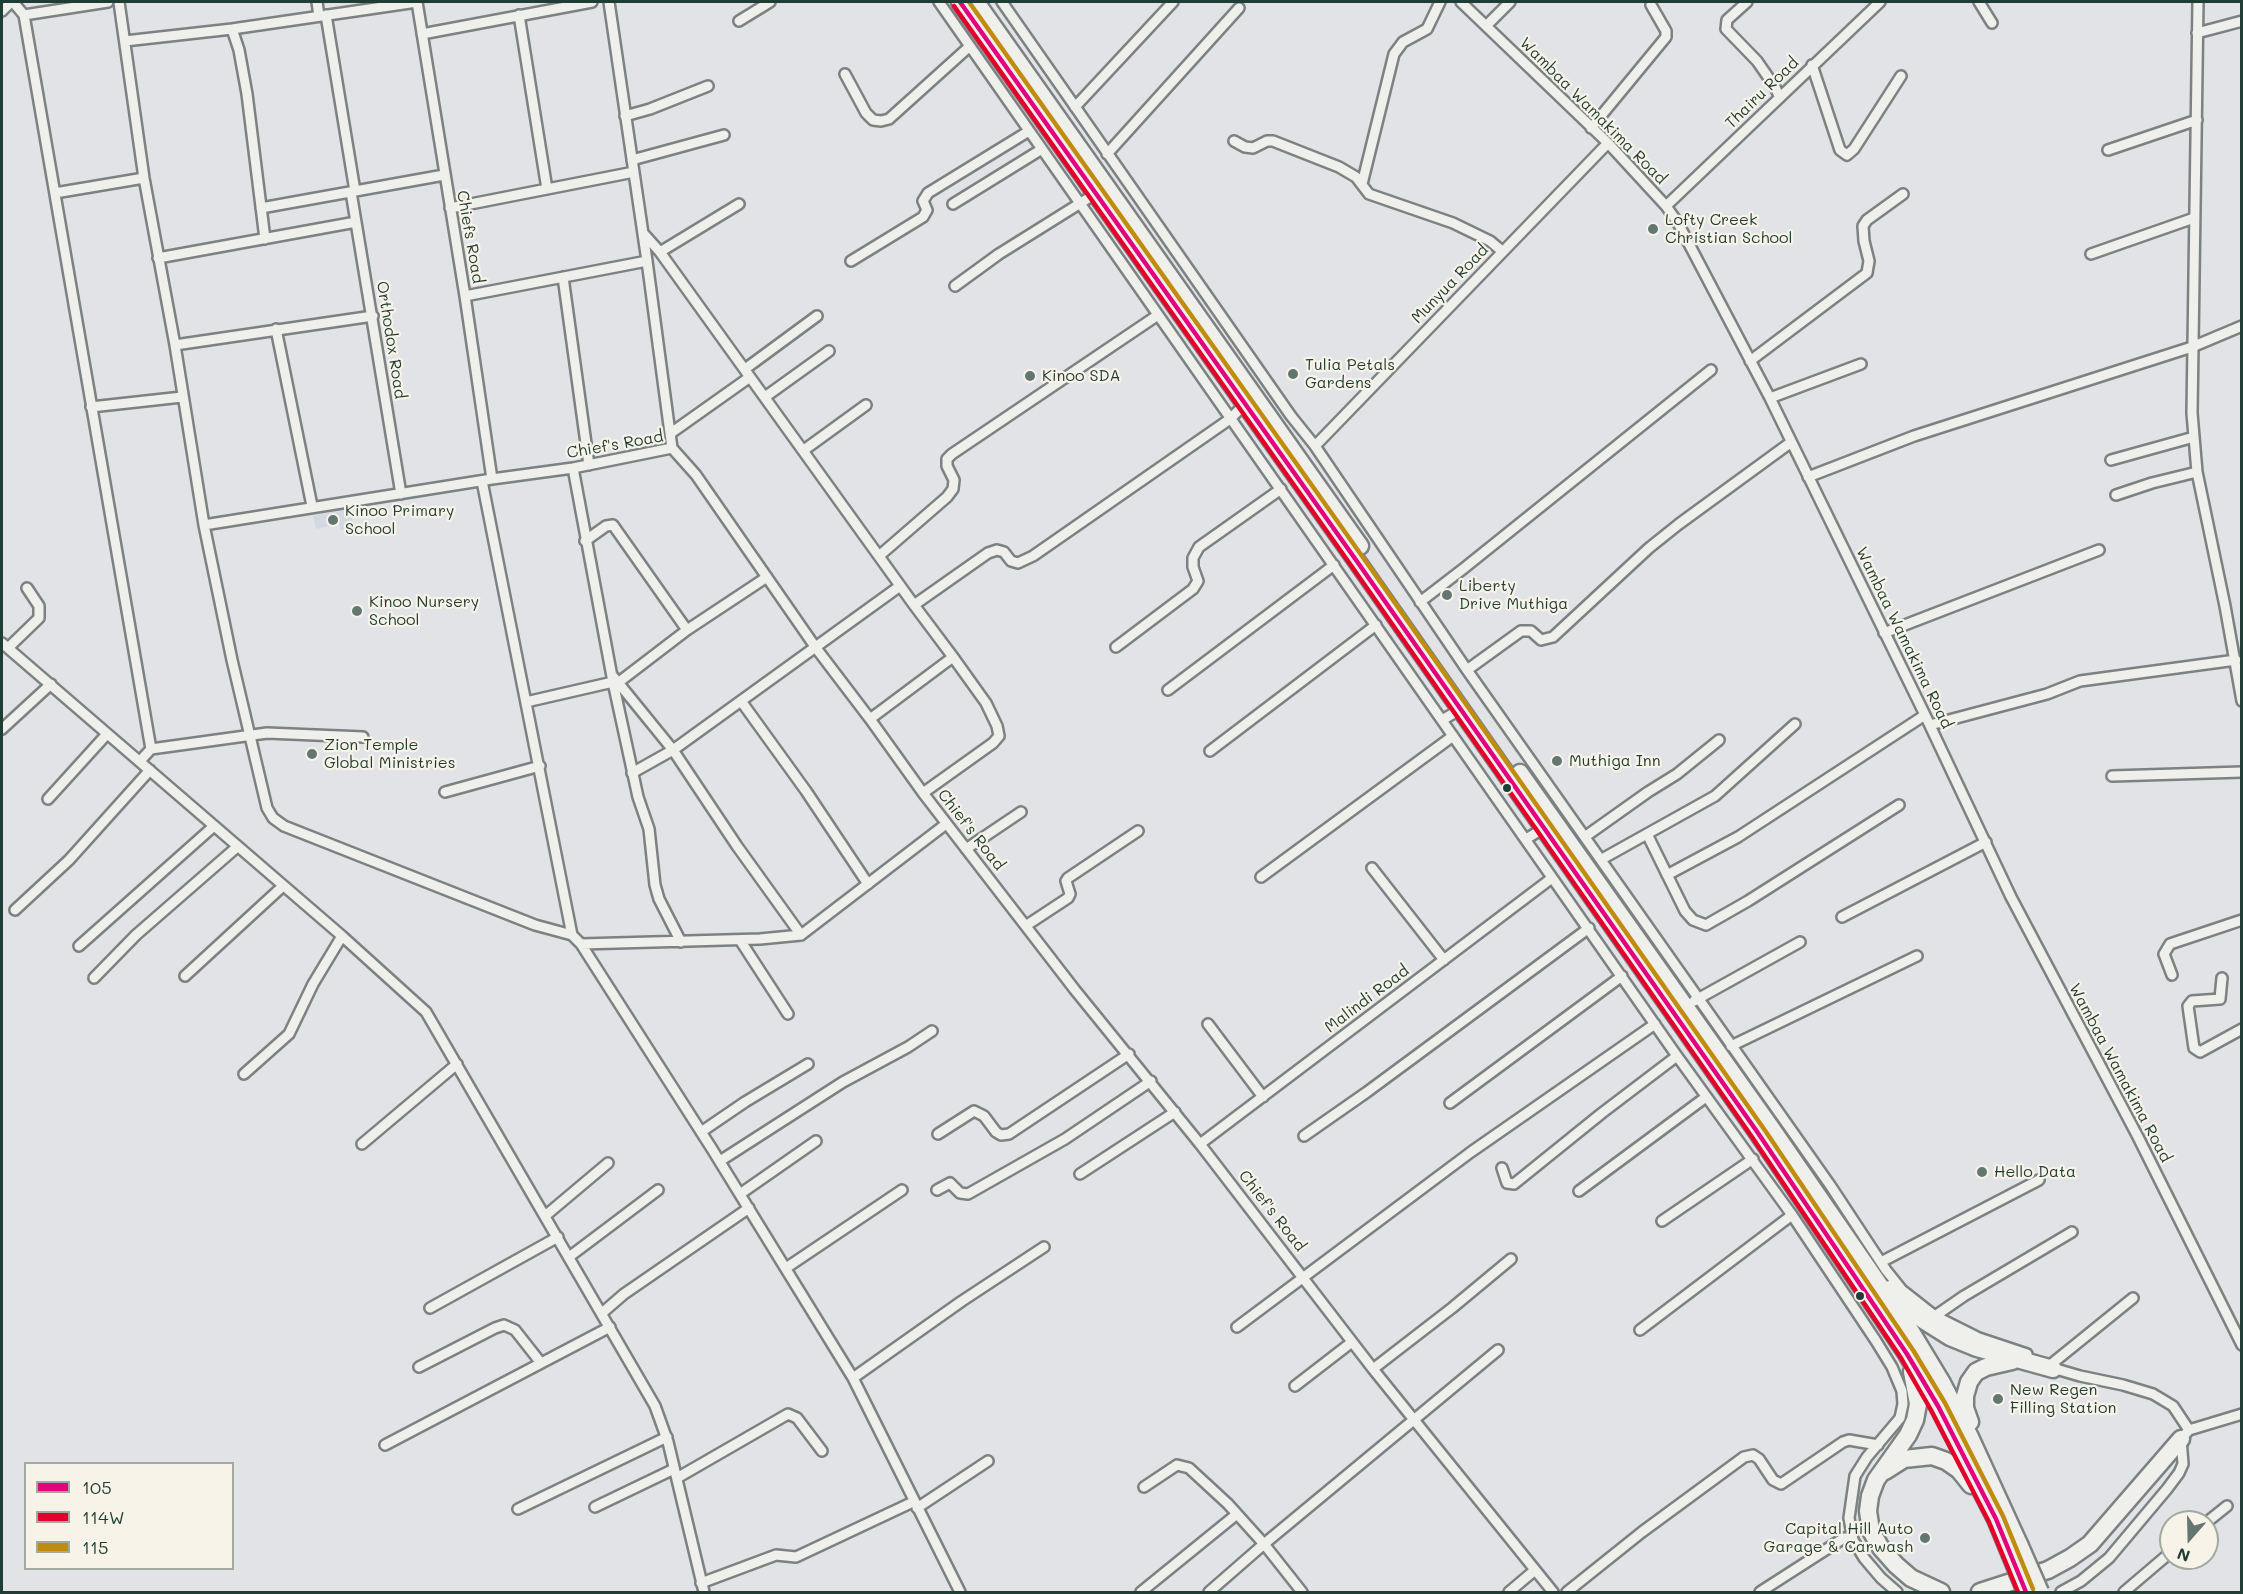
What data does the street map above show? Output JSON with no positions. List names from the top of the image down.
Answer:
{
  "streets": {
    "street": [
      "Thairu Road",
      "Wambaa Wamakima Road",
      "Chiefs Road",
      "Munyua Road",
      "Orthodox Road",
      "Chief's Road",
      "Malindi Road"
    ]
  },
  "crossings": [
    ["Thairu Road", "Wambaa Wamakima Road"],
    ["Wambaa Wamakima Road", "Munyua Road"],
    ["Chiefs Road", "Chief's Road"],
    ["Orthodox Road", "Chief's Road"],
    ["Chief's Road", "Malindi Road"]
  ],
  "places": [
    "Lofty Creek Christian School",
    "Tulia Petals Gardens",
    "Kinoo SDA",
    "Kinoo Primary School",
    "Liberty Drive Muthiga",
    "Kinoo Nursery School",
    "Zion Temple Global Ministries",
    "Muthiga Inn",
    "Hello Data",
    "New Regen Filling Station",
    "Capital Hill Auto Garage & Carwash"
  ],
  "lines": ["transit line 105", "transit line 115", "transit line 114W"],
  "legend": ["105", "114W", "115"],
  "north": "bottom"
}
